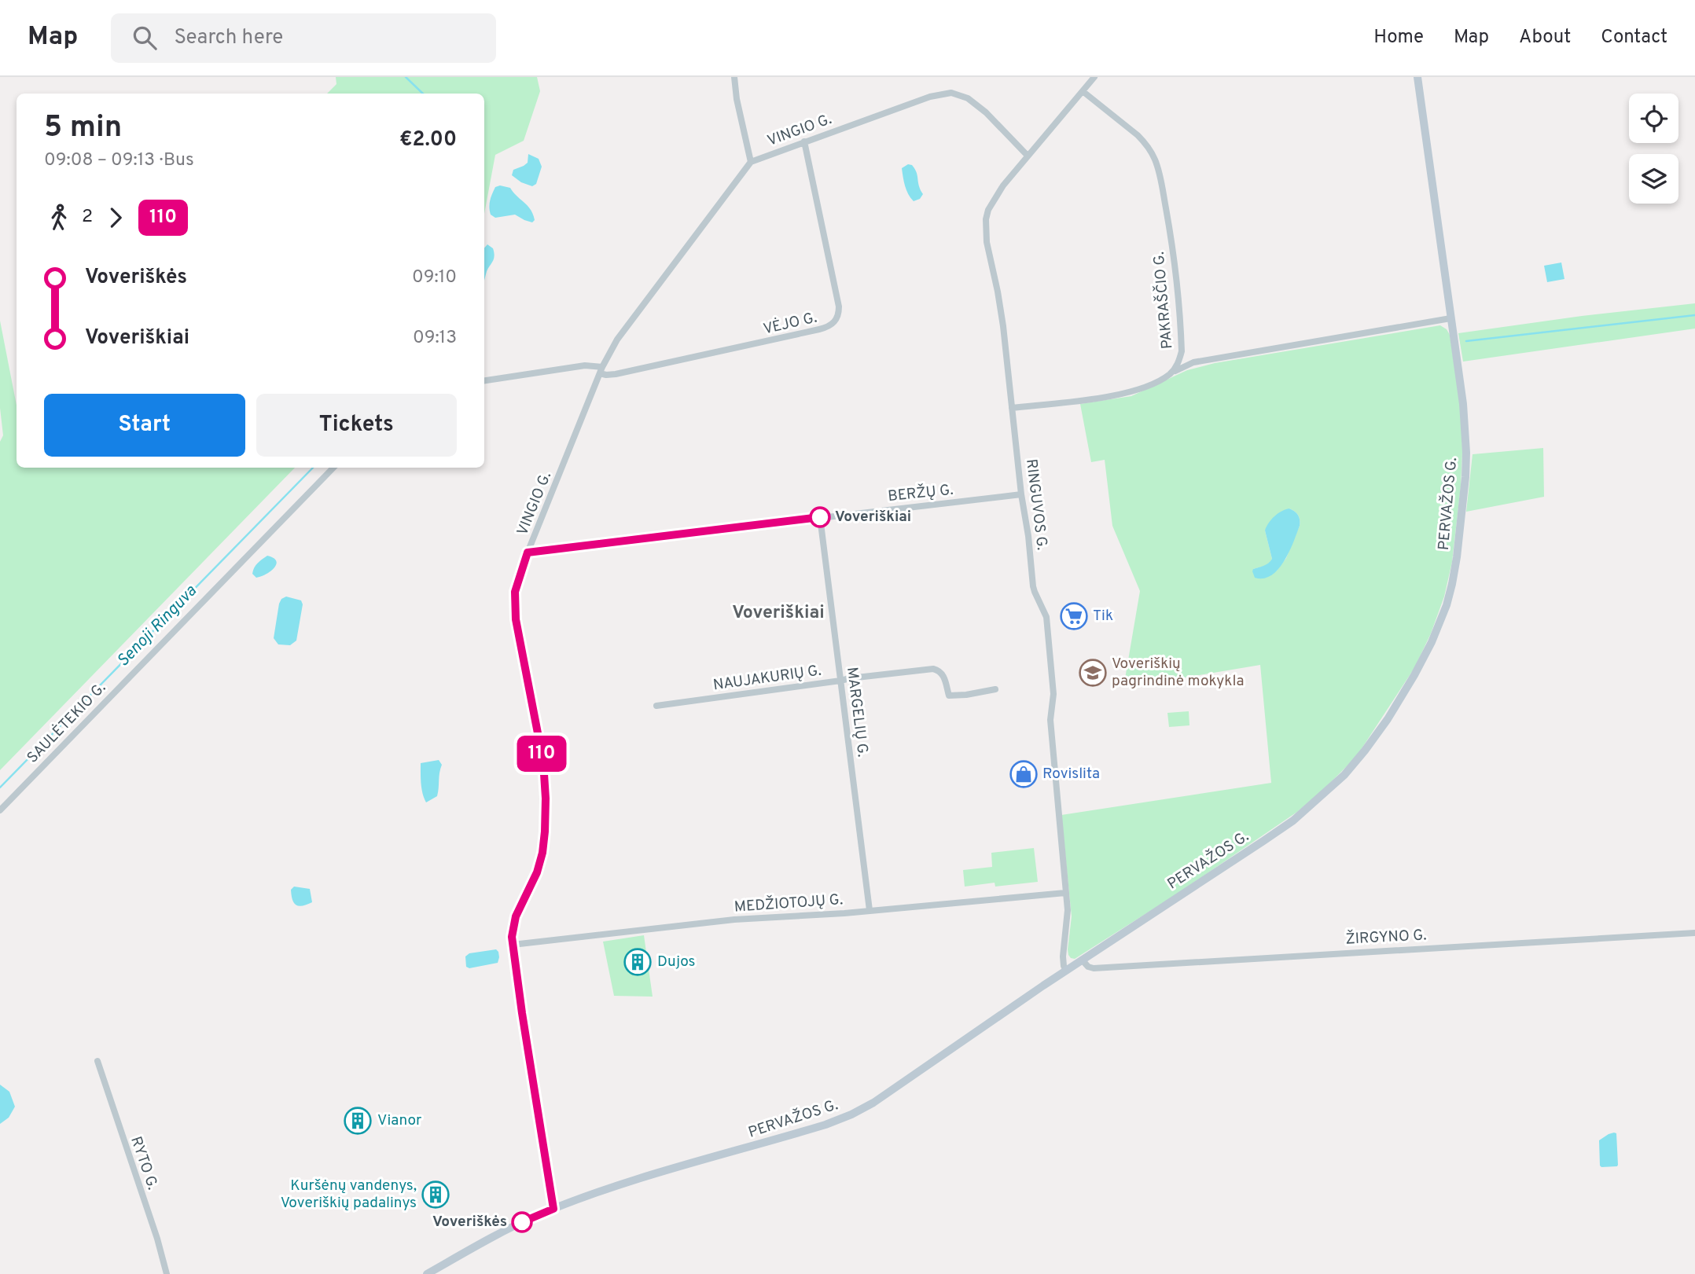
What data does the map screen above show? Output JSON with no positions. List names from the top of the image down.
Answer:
{
  "streets": {
    "main road": ["PERVAŽOS G."],
    "street": [
      "VINGIO G.",
      "PAKRAŠČIO G.",
      "VĖJO G.",
      "BERŽŲ G.",
      "RINGUVOS G.",
      "NAUJAKURIŲ G.",
      "MARGELIŲ G.",
      "SAULĖTEKIO G.",
      "MEDŽIOTOJŲ G.",
      "ŽIRGYNO G.",
      "RYTO G."
    ]
  },
  "crossings": [
    ["VINGIO G.", "VĖJO G."],
    ["VINGIO G.", "BERŽŲ G."],
    ["VINGIO G.", "PERVAŽOS G."],
    ["VINGIO G.", "RINGUVOS G."],
    ["VINGIO G.", "MEDŽIOTOJŲ G."],
    ["PAKRAŠČIO G.", "RINGUVOS G."],
    ["BERŽŲ G.", "RINGUVOS G."],
    ["BERŽŲ G.", "MARGELIŲ G."],
    ["PERVAŽOS G.", "RINGUVOS G."],
    ["PERVAŽOS G.", "ŽIRGYNO G."],
    ["RINGUVOS G.", "MEDŽIOTOJŲ G."],
    ["NAUJAKURIŲ G.", "MARGELIŲ G."],
    ["MARGELIŲ G.", "MEDŽIOTOJŲ G."]
  ],
  "districts": ["Voveriškiai"],
  "water": ["Senoji Ringuva"],
  "places": {
    "other": ["Voveriškiai", "Voveriškės"],
    "supermarket": ["Tik"],
    "school or university": ["Voveriškių pagrindinė mokykla"],
    "shop": ["Rovislita"],
    "building": ["Dujos", "Vianor", "Kuršėnų vandenys, Voveriškių padalinys"]
  },
  "lines": ["bus line 110"],
  "page": {
    "header": "Map",
    "search": "Search here",
    "nav": [
      "Home",
      "Map",
      "About",
      "Contact"
    ],
    "on_map": "110",
    "heading": ["5 min", "09:08 – 09:13 · Bus", "€2.00"],
    "legs": ["2", "110"],
    "list": [
      {
        "name": "Voveriškės",
        "value": "09:10"
      },
      {
        "name": "Voveriškiai",
        "value": "09:13"
      }
    ],
    "buttons": ["Start", "Tickets"]
  }
}
